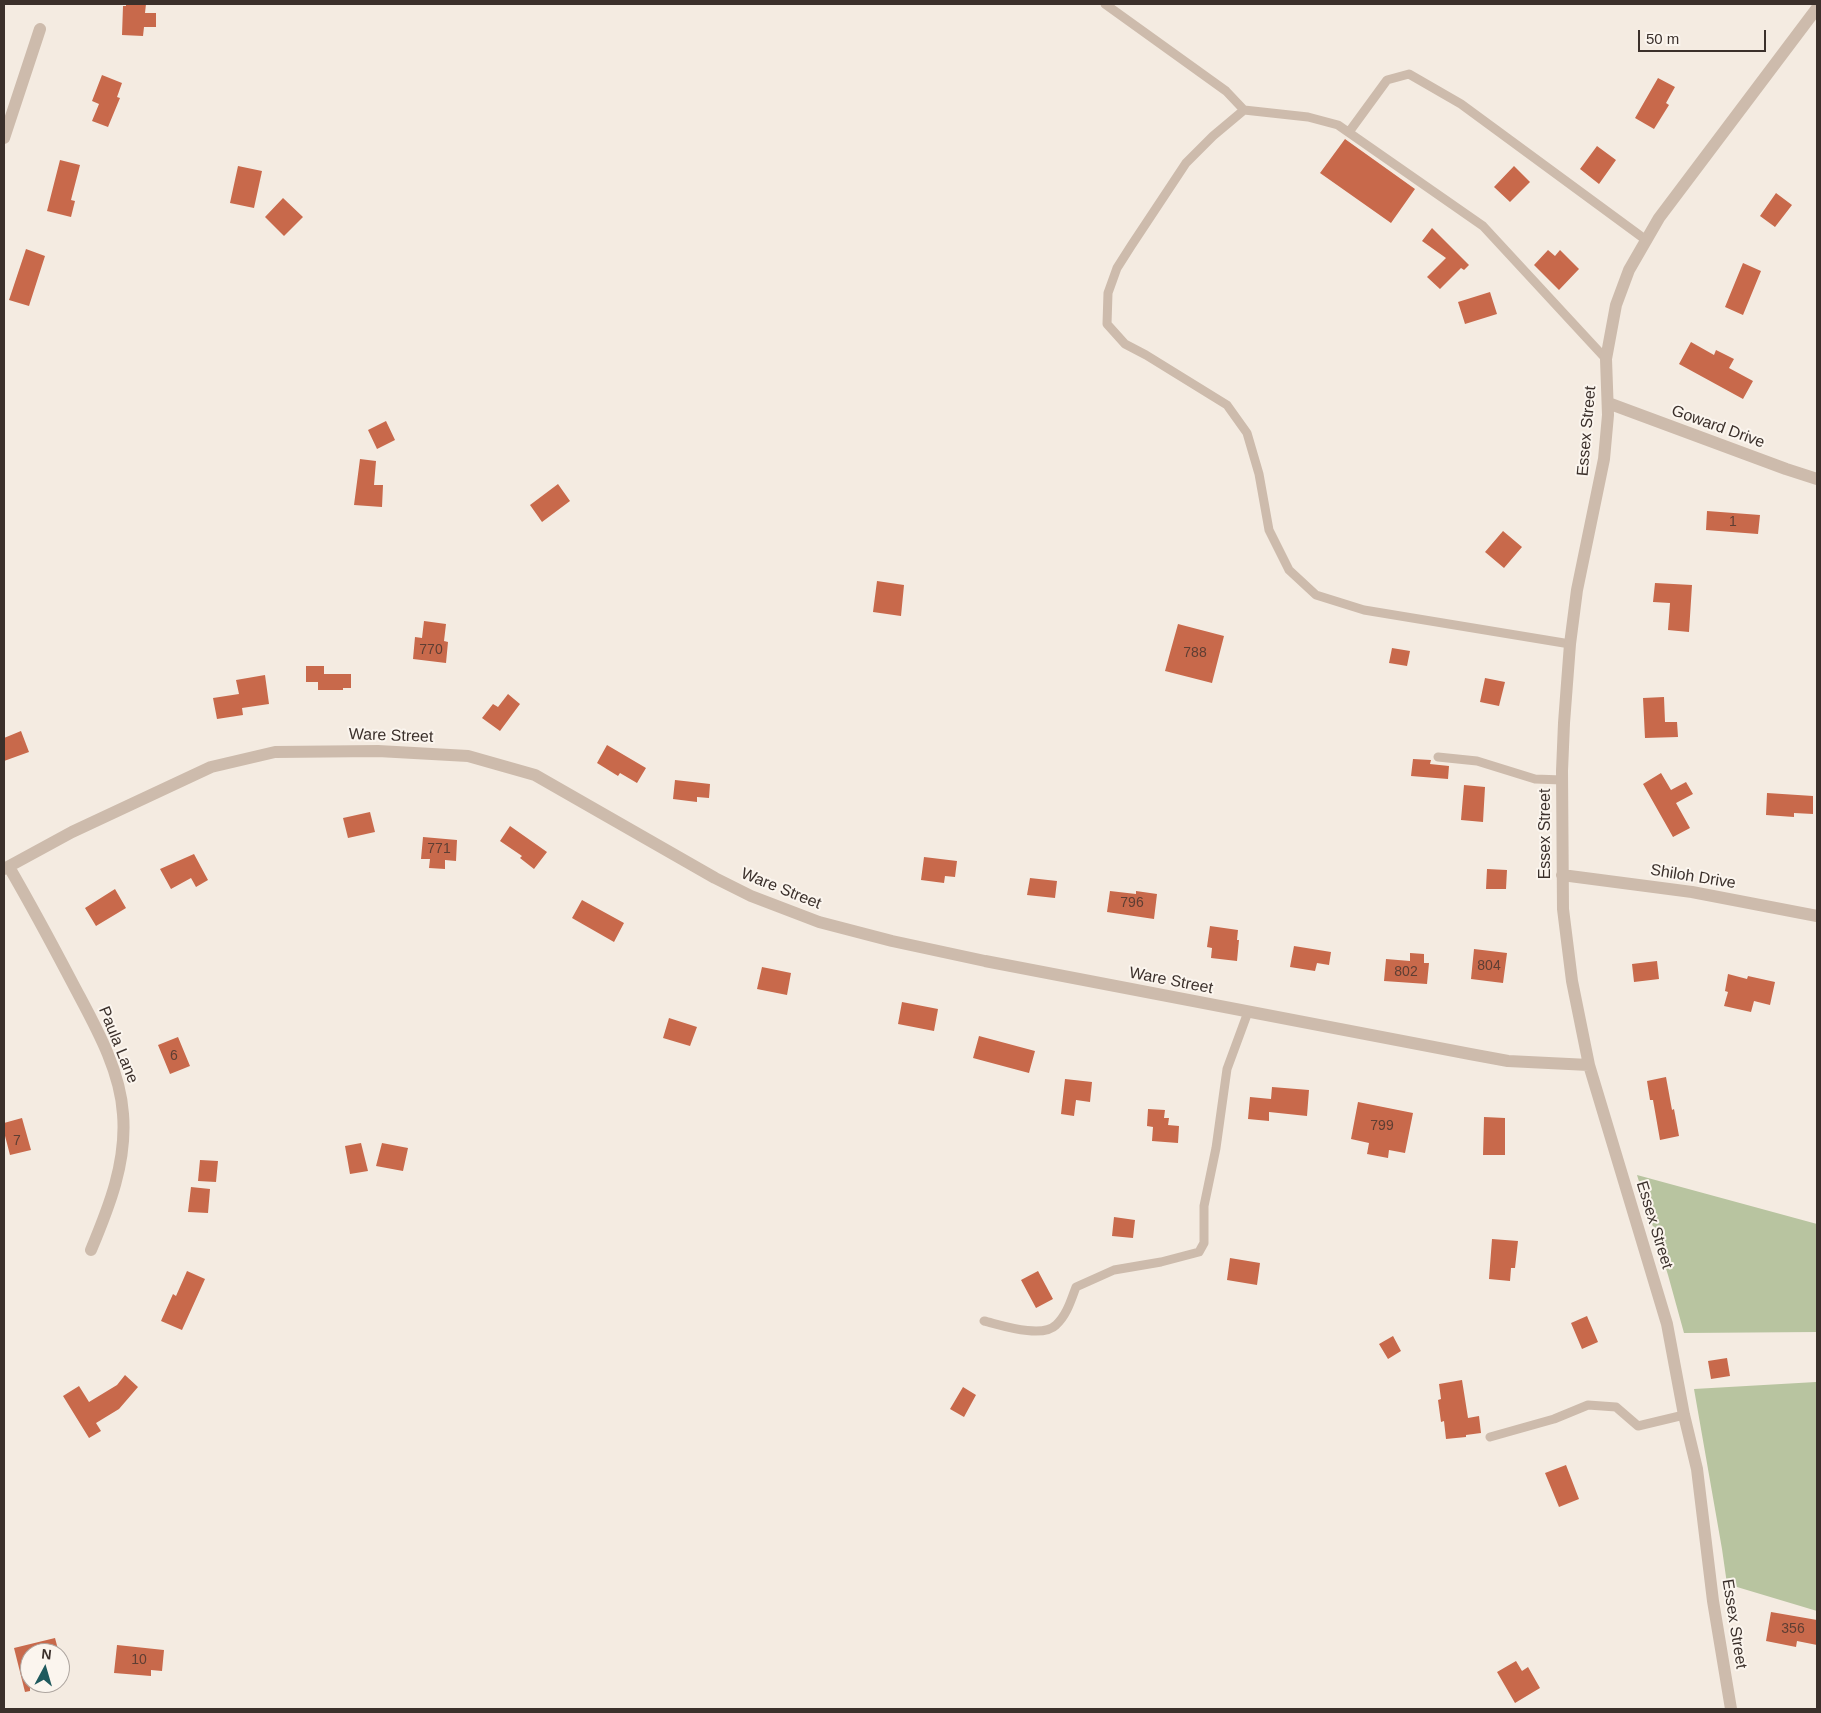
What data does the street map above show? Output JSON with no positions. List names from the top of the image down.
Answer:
{
  "streets": {
    "street": [
      "Goward Drive",
      "Essex Street",
      "Ware Street",
      "Shiloh Drive",
      "Paula Lane"
    ]
  },
  "crossings": [
    ["Goward Drive", "Essex Street"],
    ["Essex Street", "Ware Street"],
    ["Essex Street", "Shiloh Drive"],
    ["Ware Street", "Paula Lane"]
  ],
  "house_numbers": [
    "1",
    "770",
    "788",
    "771",
    "796",
    "804",
    "802",
    "6",
    "799",
    "7",
    "356",
    "10"
  ],
  "scale_bar": "50 m",
  "north": "top"
}
